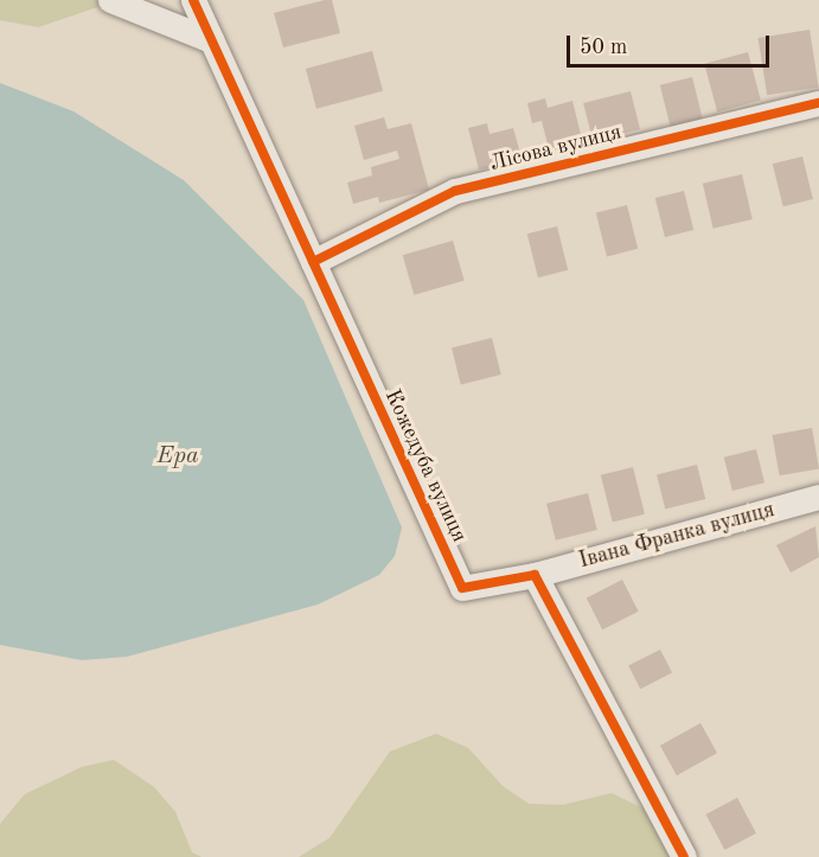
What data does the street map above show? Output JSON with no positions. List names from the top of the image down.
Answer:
{
  "streets": {
    "street": ["Лісова вулиця", "Кожедуба вулиця", "Івана Франка вулиця"]
  },
  "crossings": [
    ["Лісова вулиця", "Кожедуба вулиця"],
    ["Кожедуба вулиця", "Івана Франка вулиця"]
  ],
  "water": ["Ера"],
  "scale_bar": "50 m"
}
